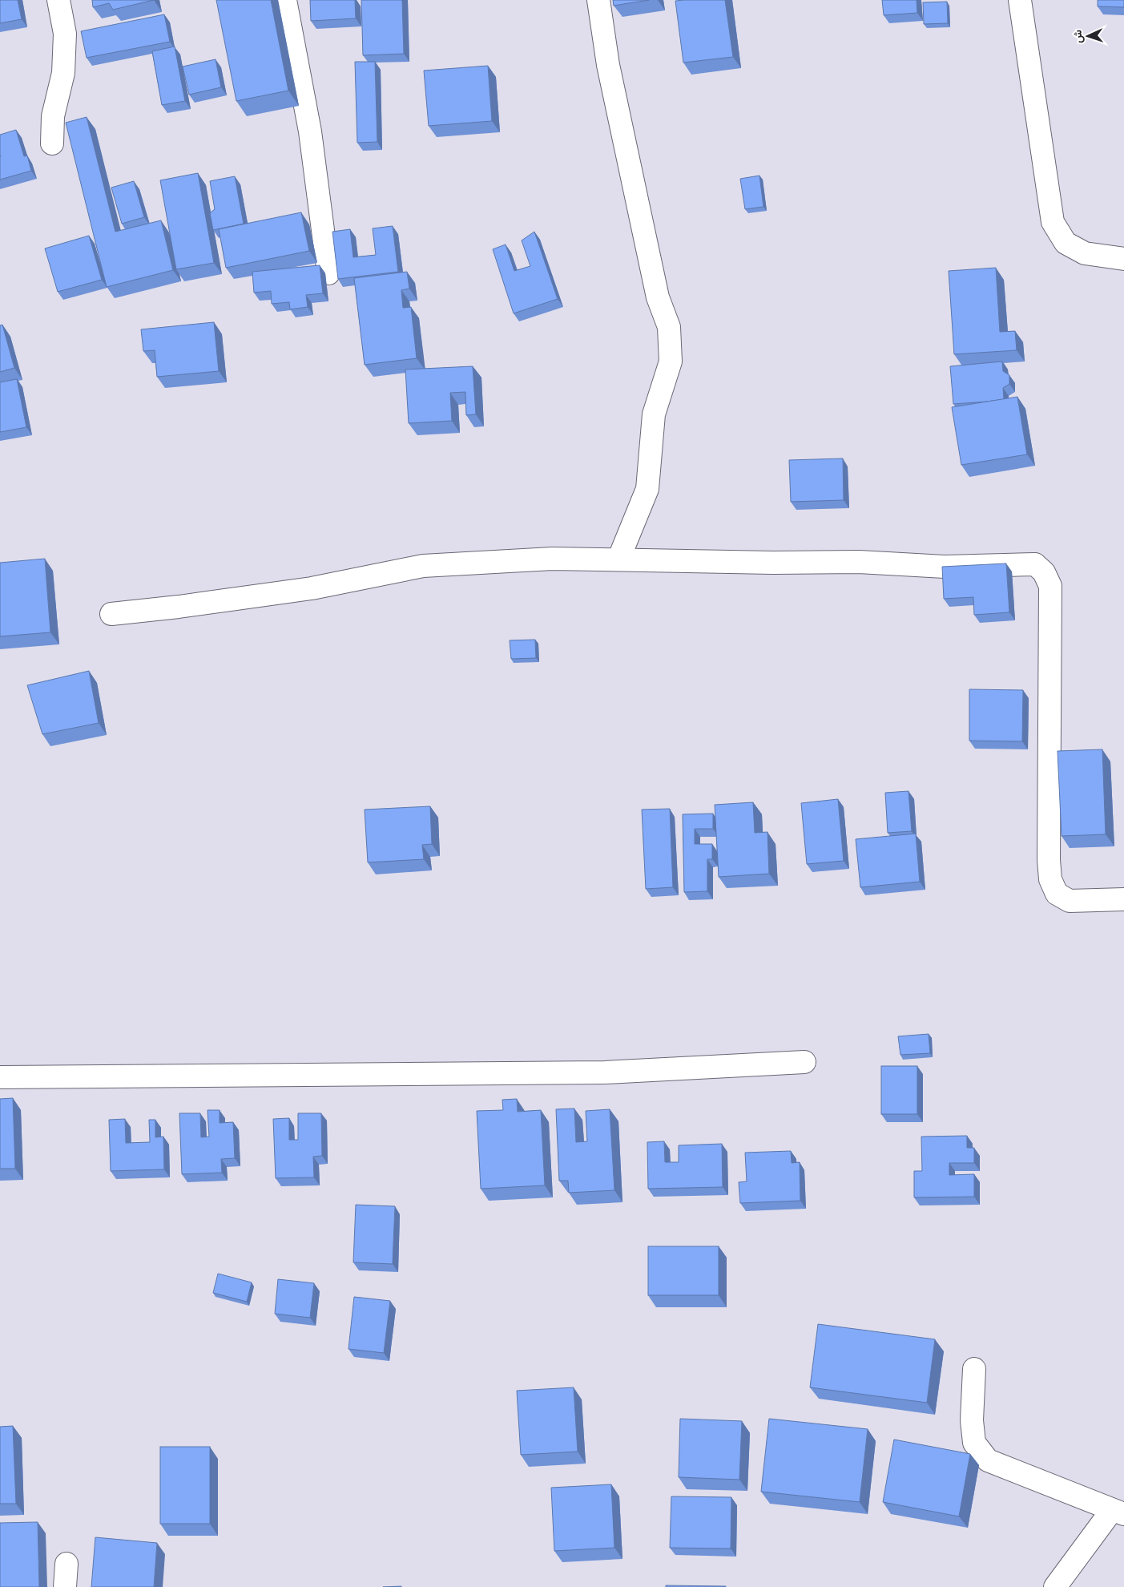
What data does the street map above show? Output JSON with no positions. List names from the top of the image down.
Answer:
{
  "north": "left"
}
